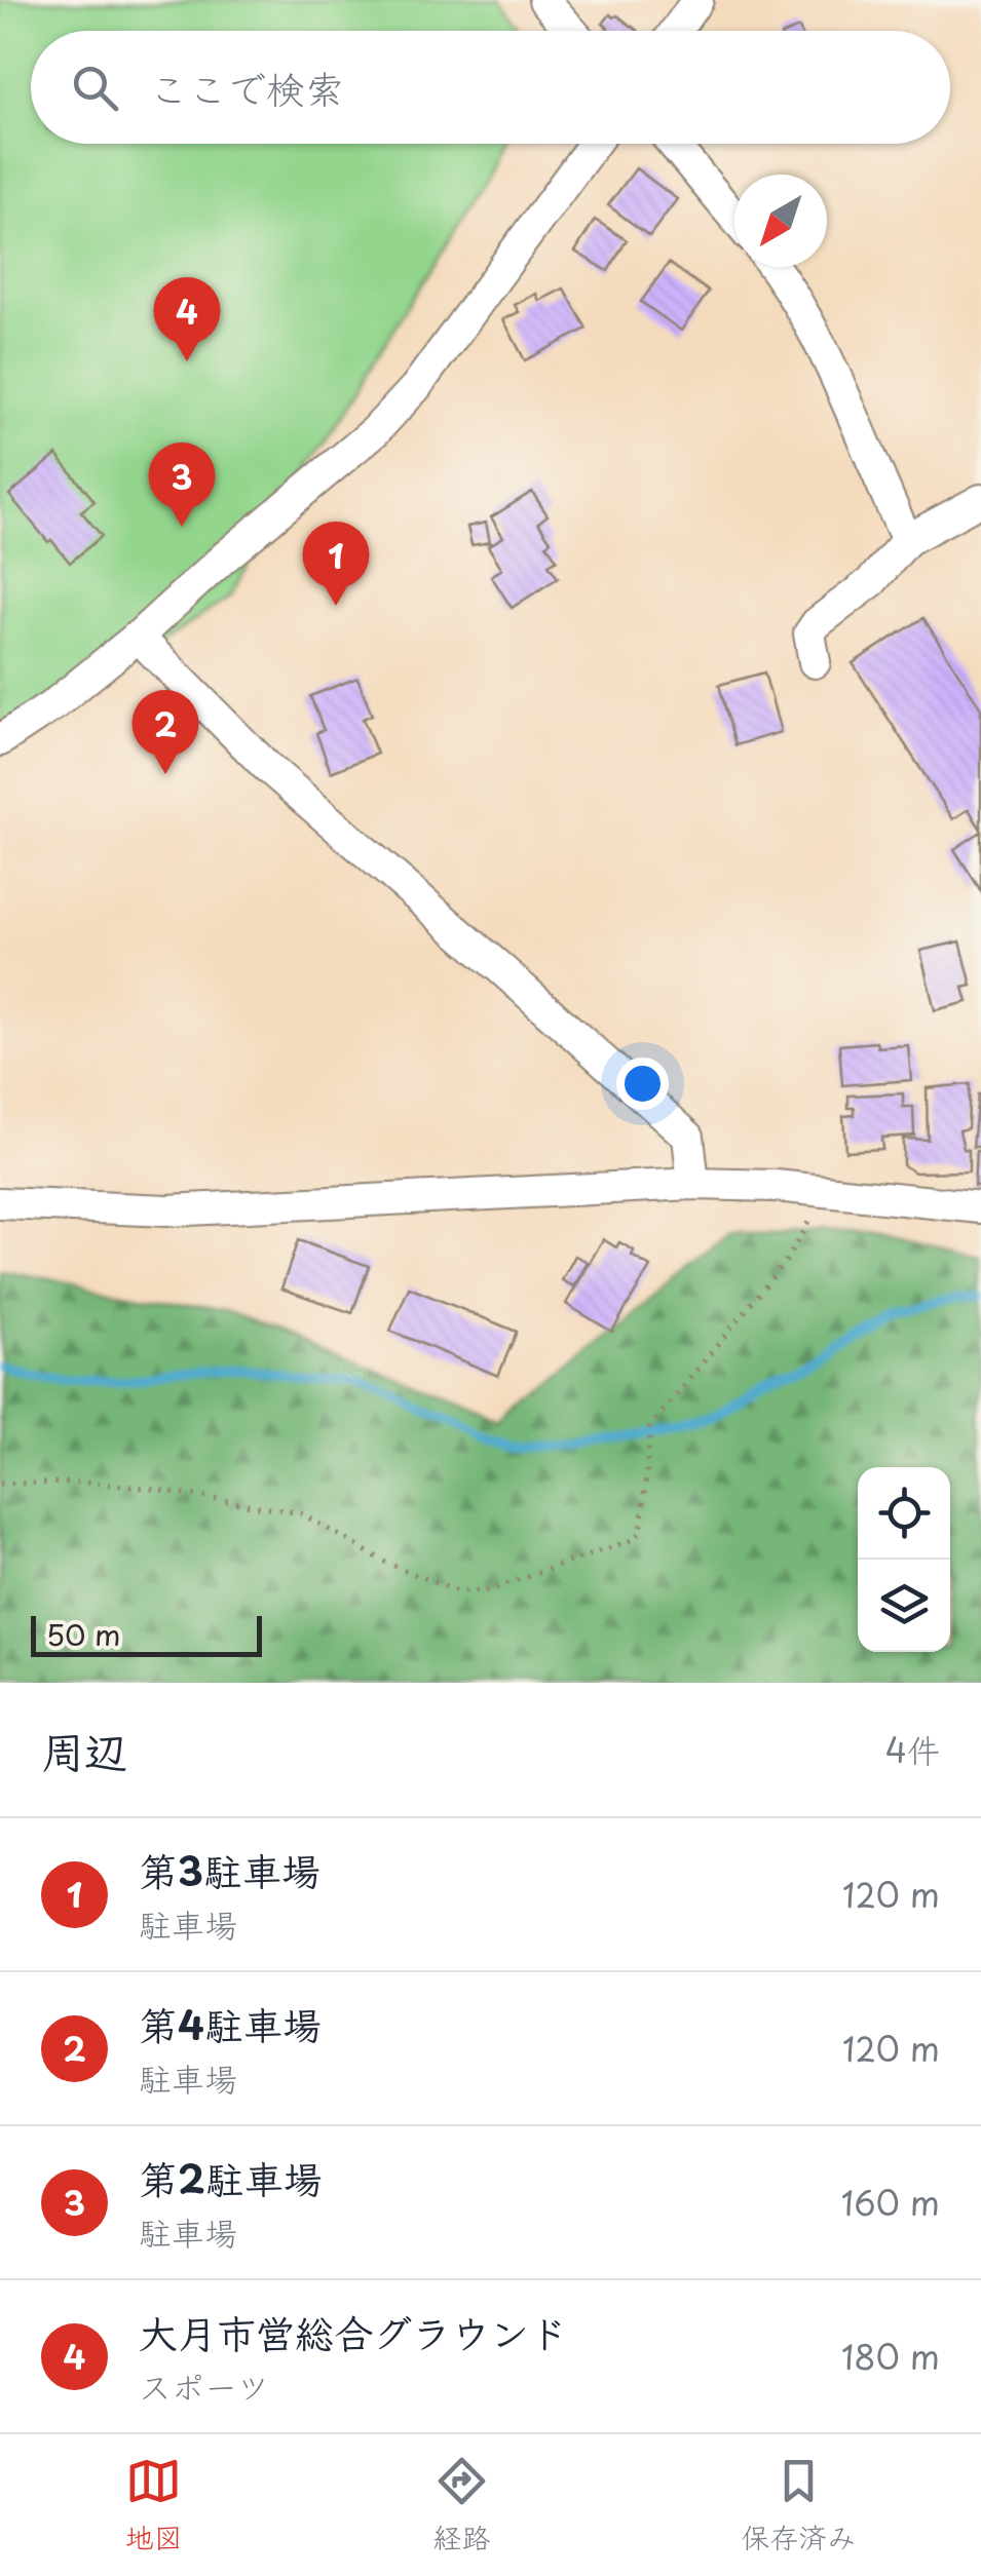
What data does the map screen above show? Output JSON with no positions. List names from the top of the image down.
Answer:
{
  "scale_bar": "50 m",
  "north": "bottom left",
  "page": {
    "search": "ここで検索",
    "pins": [
      "4",
      "3",
      "1",
      "2"
    ],
    "scale": "50 m",
    "heading": ["周辺", "4件"],
    "list": [
      {
        "mark": "1",
        "name": "第3駐車場",
        "note": "駐車場",
        "value": "120 m"
      },
      {
        "mark": "2",
        "name": "第4駐車場",
        "note": "駐車場",
        "value": "120 m"
      },
      {
        "mark": "3",
        "name": "第2駐車場",
        "note": "駐車場",
        "value": "160 m"
      },
      {
        "mark": "4",
        "name": "大月市営総合グラウンド",
        "note": "スポーツ",
        "value": "180 m"
      }
    ],
    "nav": ["地図", "経路", "保存済み"]
  }
}
